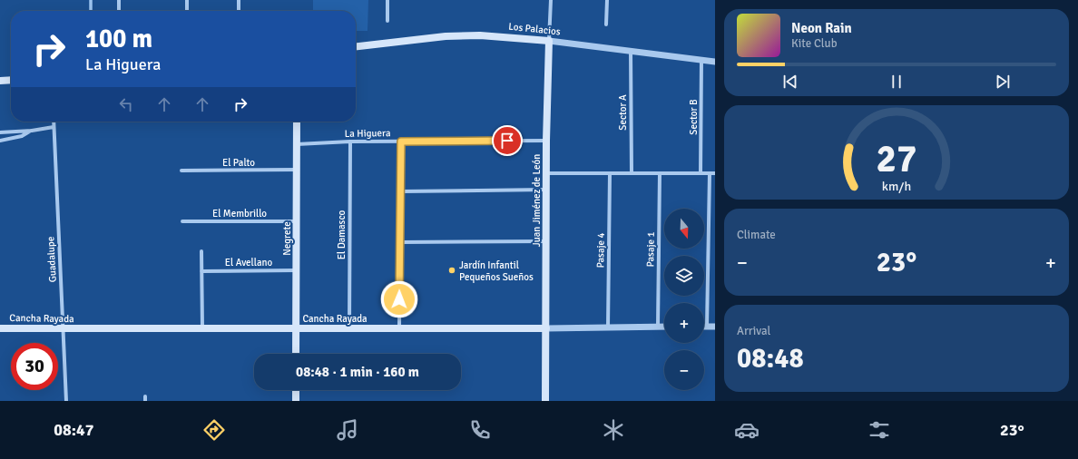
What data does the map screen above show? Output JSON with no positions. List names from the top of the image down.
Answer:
{
  "streets": {
    "main road": [
      "Los Palacios",
      "Juan Jiménez de León",
      "Negrete",
      "Cancha Rayada"
    ],
    "street": [
      "Sector A",
      "Sector B",
      "La Higuera",
      "El Palto",
      "El Membrillo",
      "El Damasco",
      "Pasaje 1",
      "Pasaje 4",
      "Guadalupe",
      "El Avellano"
    ]
  },
  "crossings": [
    ["Los Palacios", "Sector A"],
    ["Los Palacios", "Sector B"],
    ["Los Palacios", "Juan Jiménez de León"],
    ["La Higuera", "Juan Jiménez de León"],
    ["La Higuera", "El Damasco"],
    ["La Higuera", "Negrete"],
    ["El Palto", "Negrete"],
    ["Juan Jiménez de León", "Cancha Rayada"],
    ["El Membrillo", "Negrete"],
    ["El Damasco", "Cancha Rayada"],
    ["Negrete", "El Avellano"],
    ["Negrete", "Cancha Rayada"],
    ["Pasaje 1", "Cancha Rayada"],
    ["Pasaje 4", "Cancha Rayada"],
    ["Guadalupe", "Cancha Rayada"]
  ],
  "places": ["Jardín Infantil Pequeños Sueños"],
  "north": "bottom",
  "page": {
    "turn": ["100 m", "La Higuera"],
    "song": ["Neon Rain", "Kite Club"],
    "map_buttons": ["+", "−"],
    "tile": [
      "Climate",
      ["Arrival", "08:48"]
    ],
    "heat": ["−", "23°", "+"],
    "limit": "30",
    "trip": "08:48 · 1 min · 160 m",
    "tabs": ["08:47", "23°"],
    "gauge": ["27", "km/h"]
  }
}
